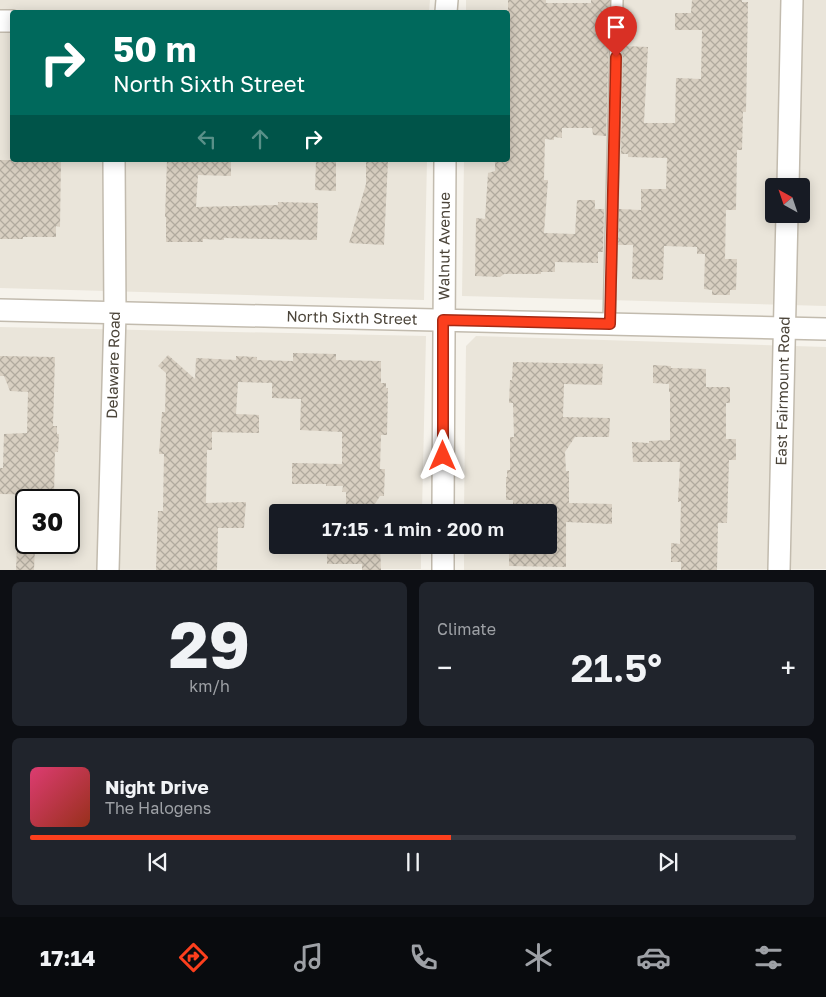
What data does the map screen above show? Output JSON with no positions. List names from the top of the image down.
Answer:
{
  "streets": {
    "street": [
      "Walnut Avenue",
      "North Sixth Street",
      "Delaware Road",
      "East Fairmount Road"
    ]
  },
  "crossings": [
    ["Walnut Avenue", "North Sixth Street"],
    ["North Sixth Street", "Delaware Road"],
    ["North Sixth Street", "East Fairmount Road"]
  ],
  "north": "top left",
  "page": {
    "turn": ["50 m", "North Sixth Street"],
    "limit": "30",
    "trip": "17:15 · 1 min · 200 m",
    "tile": [
      ["29", "km/h"],
      "Climate"
    ],
    "heat": ["−", "21.5°", "+"],
    "song": ["Night Drive", "The Halogens"],
    "tabs": "17:14"
  }
}
